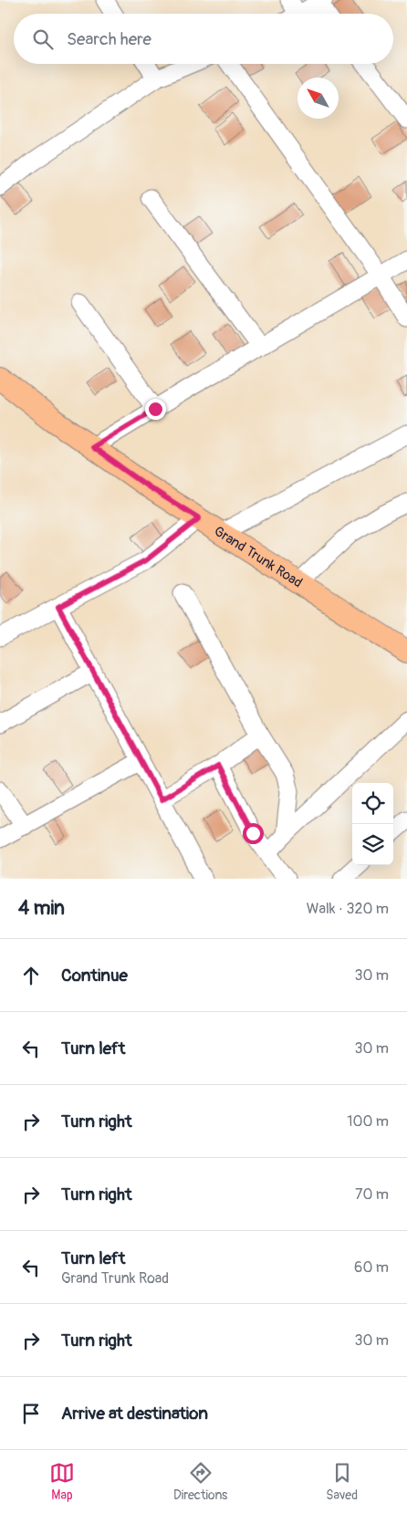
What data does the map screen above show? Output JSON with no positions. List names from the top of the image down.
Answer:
{
  "streets": {
    "main road": ["Grand Trunk Road"]
  },
  "north": "top left",
  "page": {
    "search": "Search here",
    "heading": ["4 min", "Walk · 320 m"],
    "list": [
      ["Continue", "30 m"],
      ["Turn left", "30 m"],
      ["Turn right", "100 m"],
      ["Turn right", "70 m"],
      ["Turn left", "Grand Trunk Road", "60 m"],
      ["Turn right", "30 m"],
      "Arrive at destination"
    ],
    "nav": ["Map", "Directions", "Saved"]
  }
}
